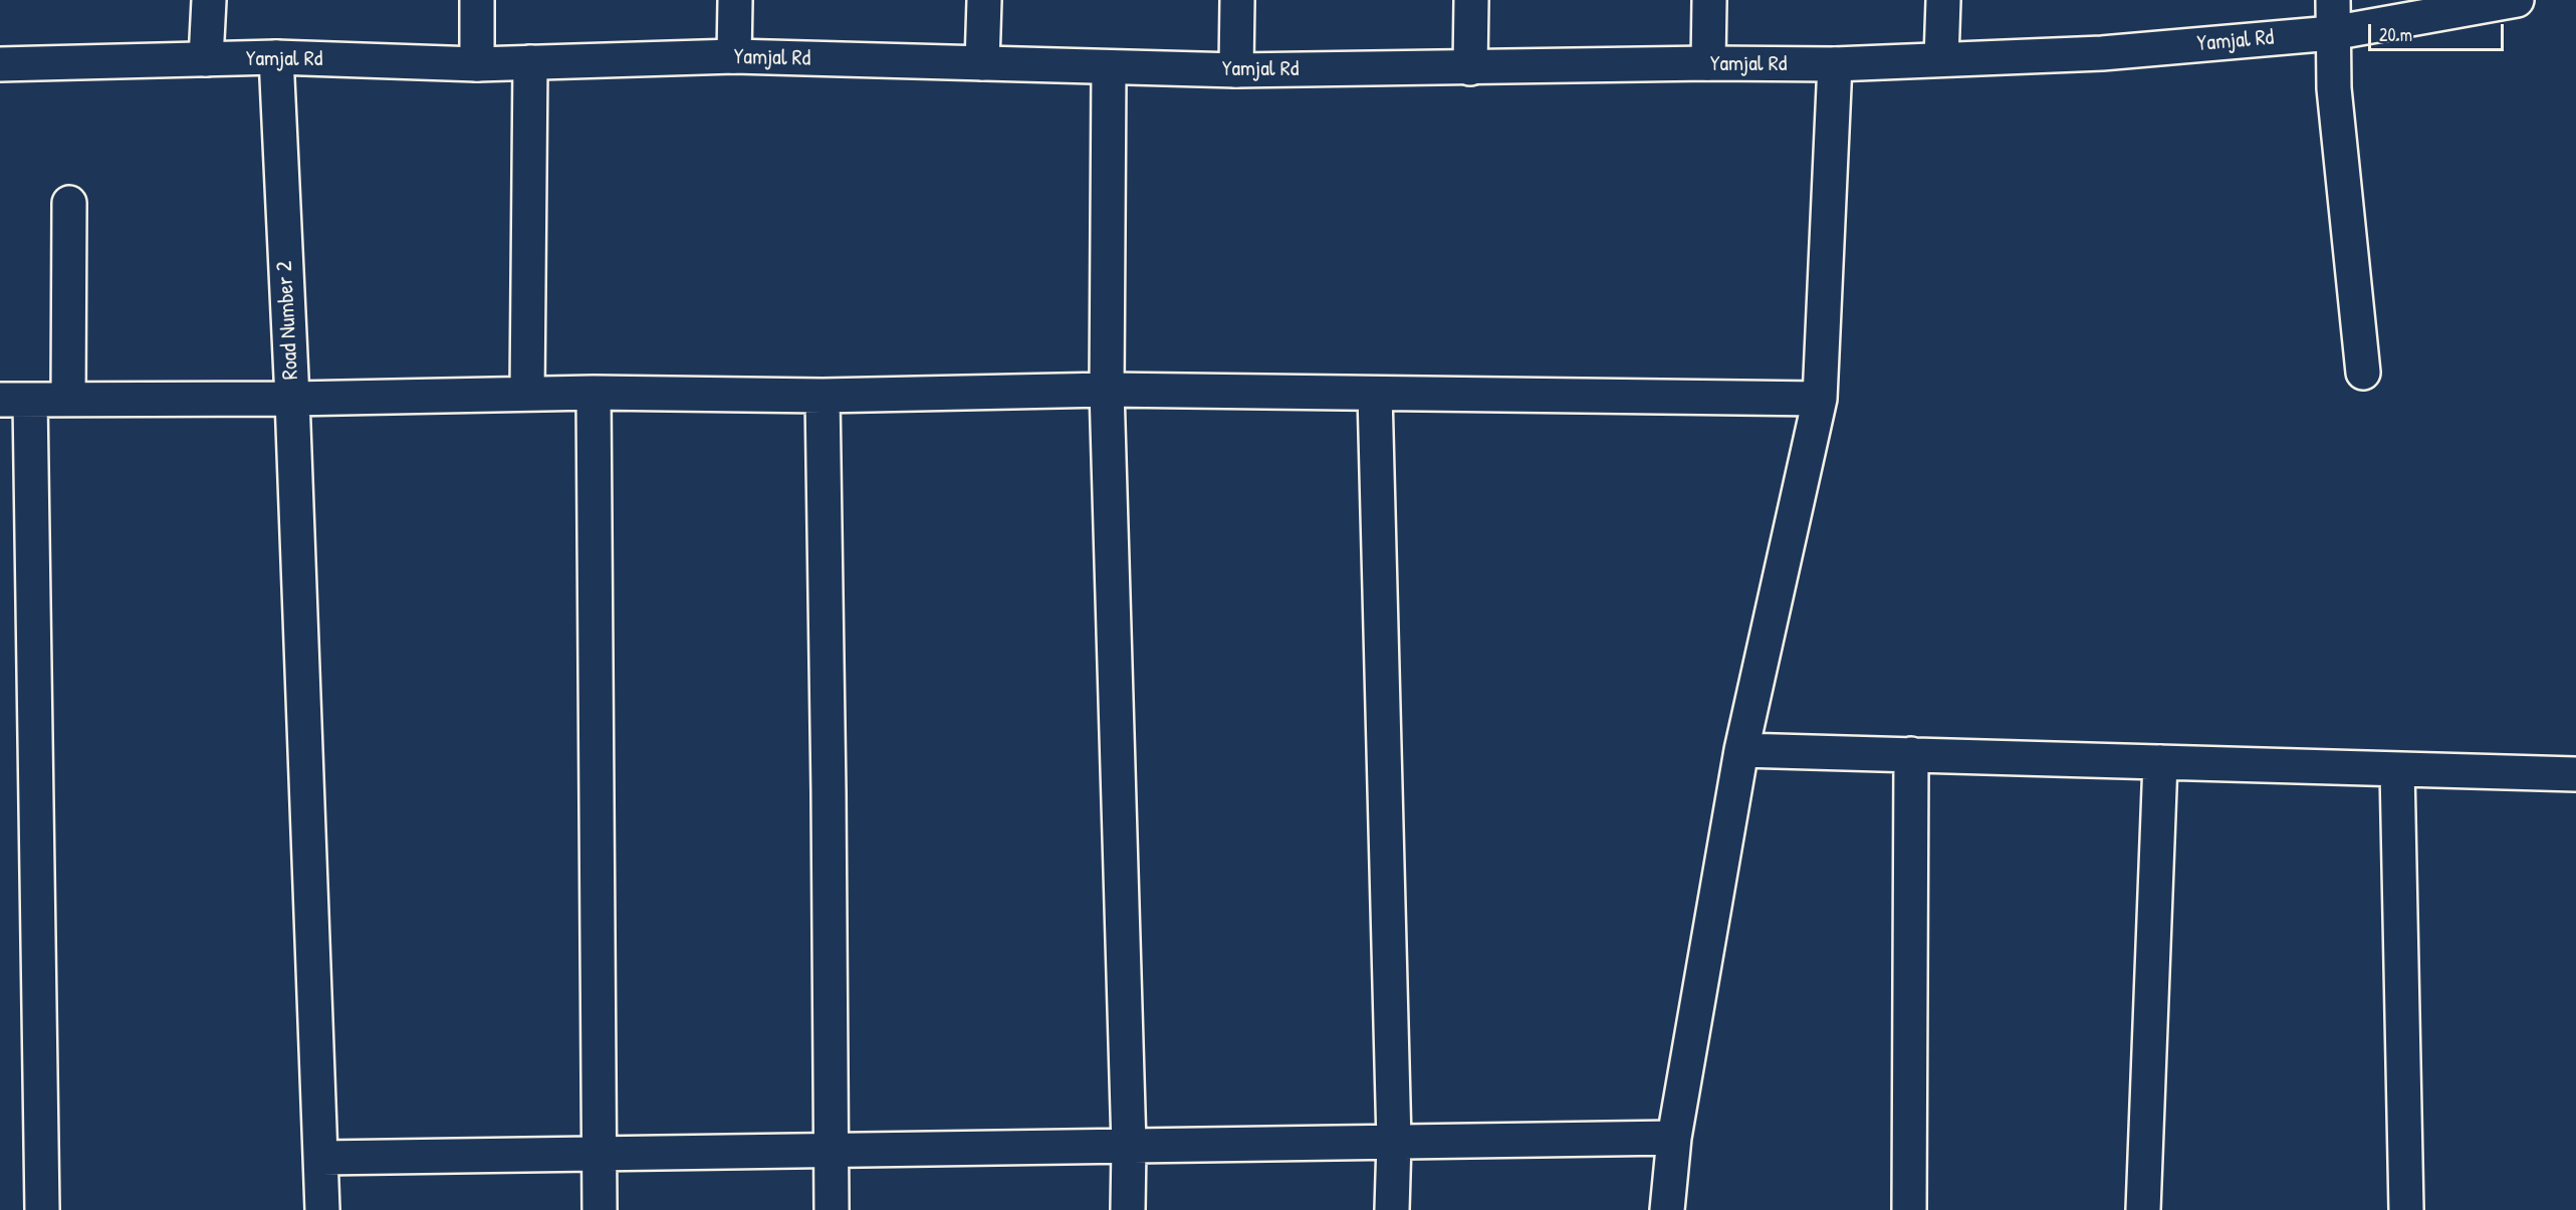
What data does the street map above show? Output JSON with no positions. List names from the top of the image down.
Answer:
{
  "streets": {
    "street": ["Yamjal Rd", "Road Number 2"]
  },
  "crossings": [
    ["Yamjal Rd", "Road Number 2"]
  ],
  "scale_bar": "20 m"
}
